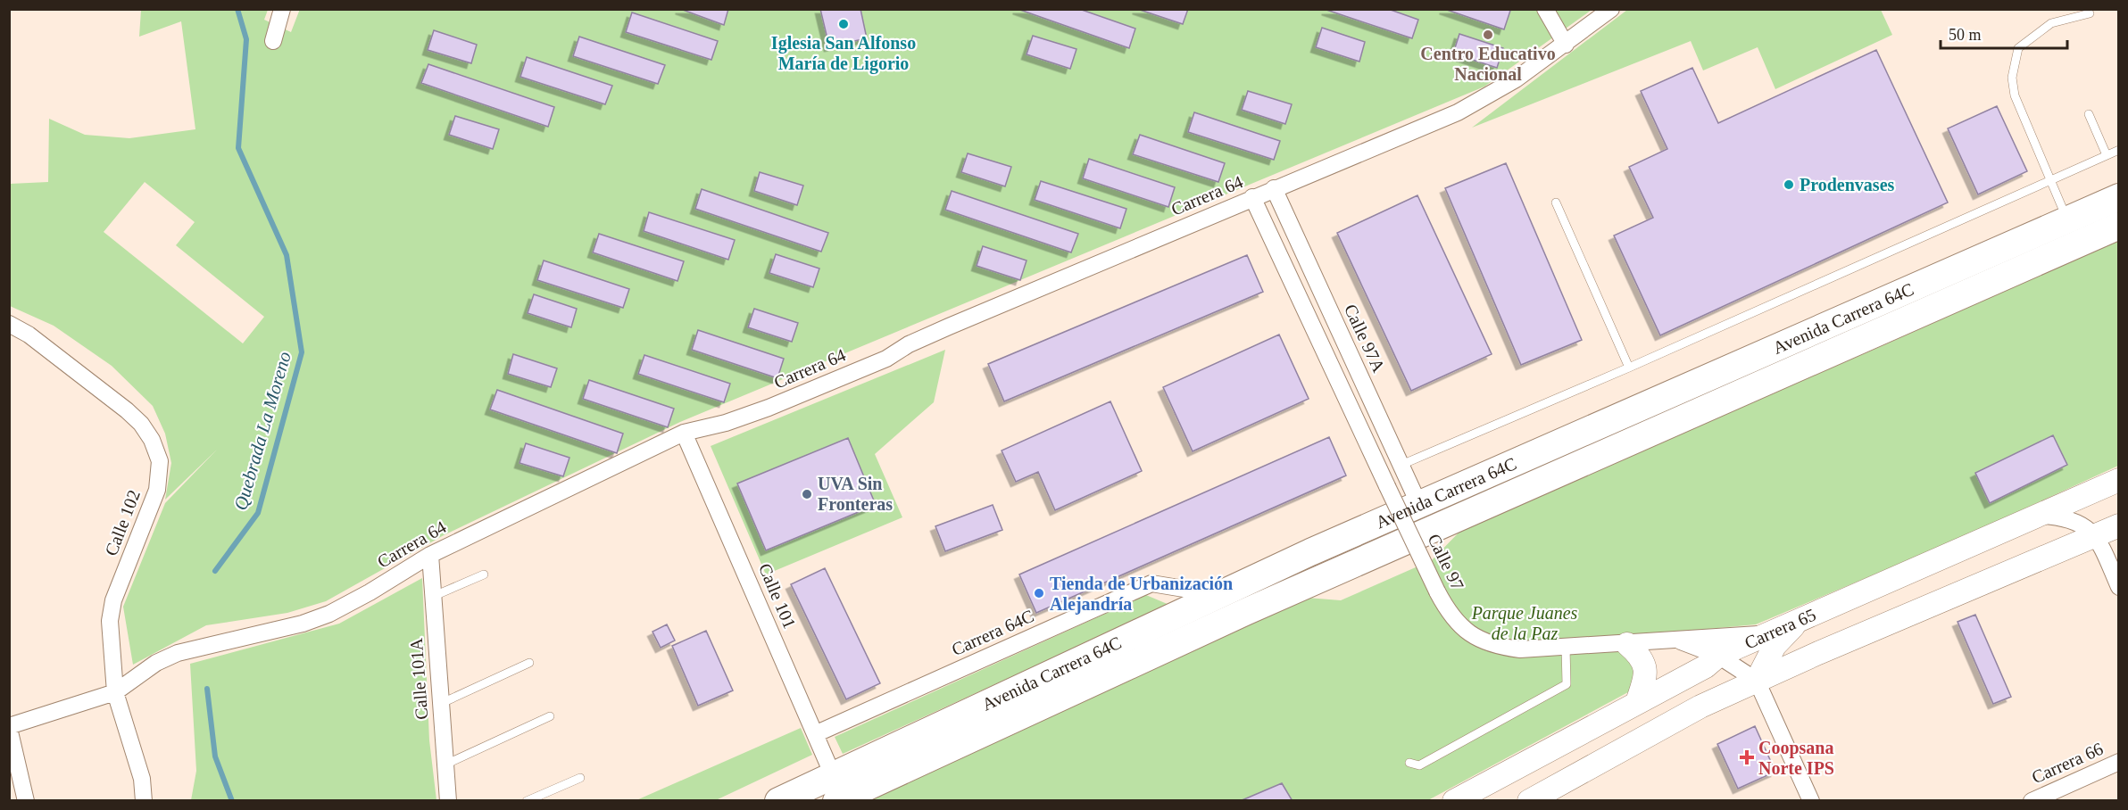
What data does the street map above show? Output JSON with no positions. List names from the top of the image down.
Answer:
{
  "streets": {
    "main road": ["Avenida Carrera 64C", "Carrera 65"],
    "street": [
      "Carrera 64",
      "Calle 97A",
      "Calle 102",
      "Calle 97",
      "Calle 101",
      "Carrera 64C",
      "Calle 101A",
      "Carrera 66"
    ]
  },
  "crossings": [
    ["Carrera 64", "Calle 97A"],
    ["Carrera 64", "Calle 102"],
    ["Carrera 64", "Calle 97"],
    ["Carrera 64", "Calle 101"],
    ["Carrera 64", "Calle 101A"],
    ["Avenida Carrera 64C", "Calle 97A"],
    ["Avenida Carrera 64C", "Calle 101"],
    ["Avenida Carrera 64C", "Carrera 64C"],
    ["Calle 97", "Carrera 65"],
    ["Calle 101", "Carrera 64C"]
  ],
  "water": ["Quebrada La Moreno"],
  "parks": ["Parque Juanes de la Paz"],
  "places": {
    "other": [
      "Iglesia San Alfonso María de Ligorio",
      "Centro Educativo Nacional",
      "Prodenvases",
      "UVA Sin Fronteras",
      "Tienda de Urbanización Alejandría"
    ],
    "health": ["Coopsana Norte IPS"]
  },
  "scale_bar": "50 m"
}
